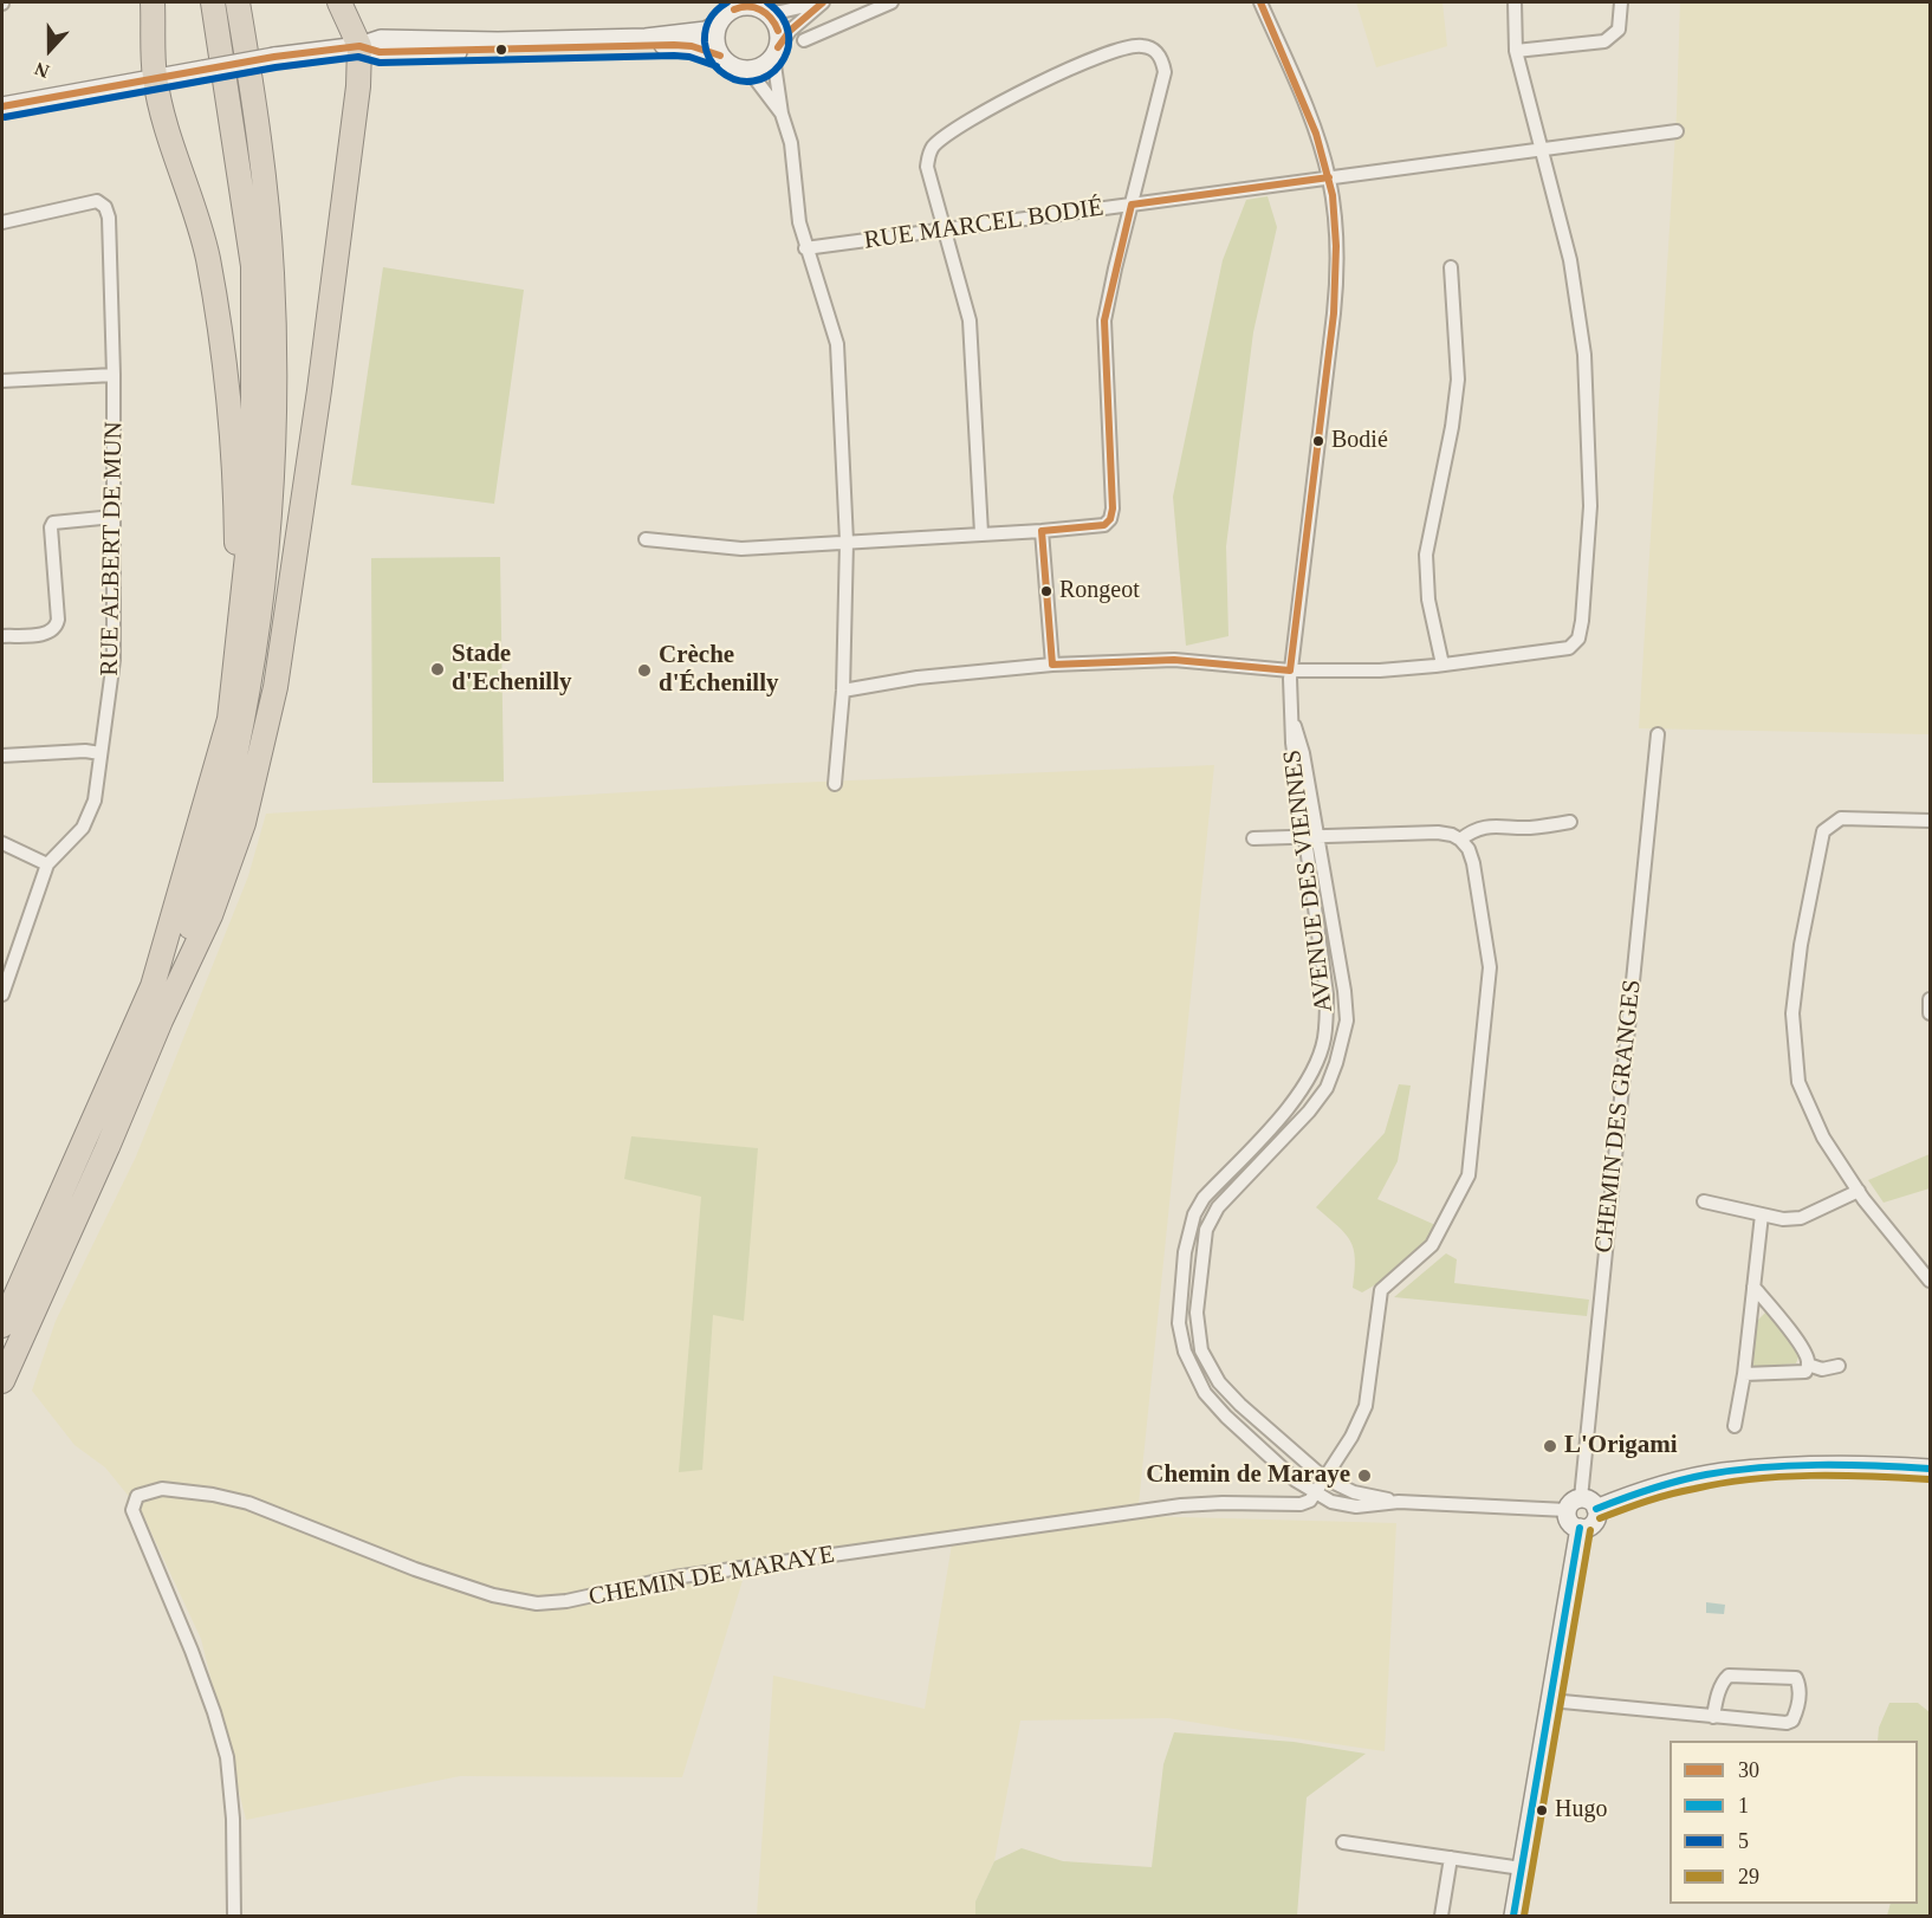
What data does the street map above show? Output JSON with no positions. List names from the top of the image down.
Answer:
{
  "streets": {
    "street": [
      "RUE MARCEL BODIÉ",
      "RUE ALBERT DE MUN",
      "AVENUE DES VIENNES",
      "CHEMIN DES GRANGES",
      "CHEMIN DE MARAYE"
    ]
  },
  "crossings": [
    ["RUE MARCEL BODIÉ", "AVENUE DES VIENNES"],
    ["AVENUE DES VIENNES", "CHEMIN DES GRANGES"],
    ["AVENUE DES VIENNES", "CHEMIN DE MARAYE"]
  ],
  "places": [
    "Bodié",
    "Rongeot",
    "Stade d'Echenilly",
    "Crèche d'Échenilly",
    "L'Origami",
    "Chemin de Maraye",
    "Hugo"
  ],
  "lines": [
    "transit line 30",
    "transit line 5",
    "transit line 1",
    "transit line 29"
  ],
  "legend": [
    "30",
    "1",
    "5",
    "29"
  ],
  "north": "bottom"
}
